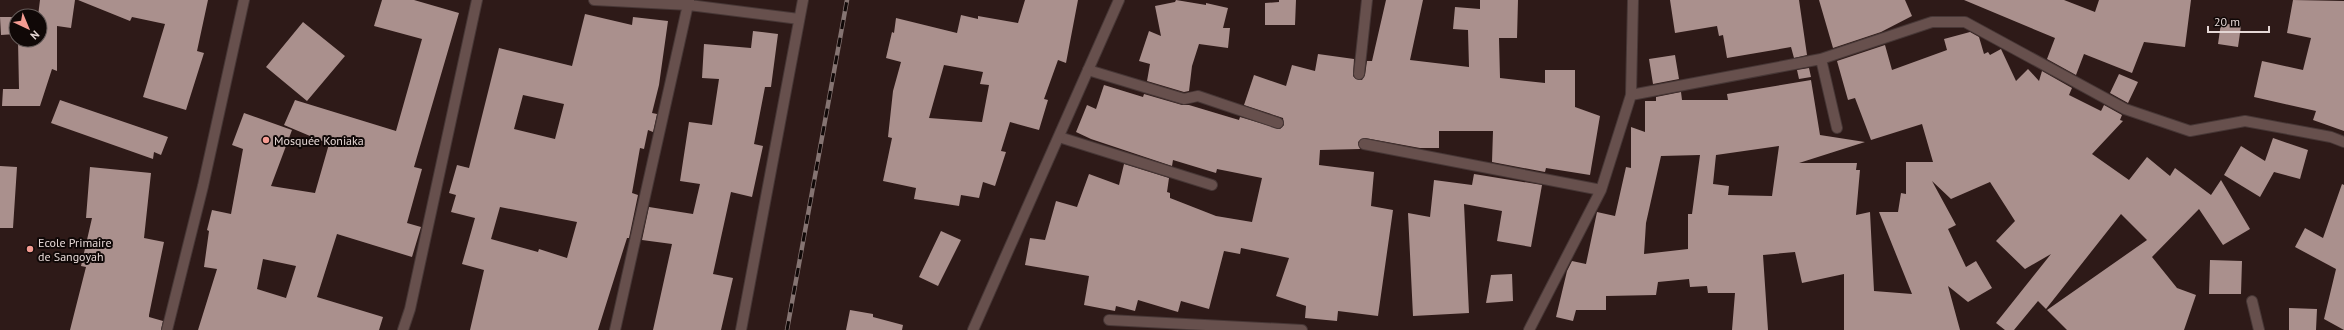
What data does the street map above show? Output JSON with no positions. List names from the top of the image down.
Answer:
{
  "places": ["Mosquée Koniaka", "Ecole Primaire de Sangoyah"],
  "scale_bar": "20 m",
  "north": "bottom right"
}
